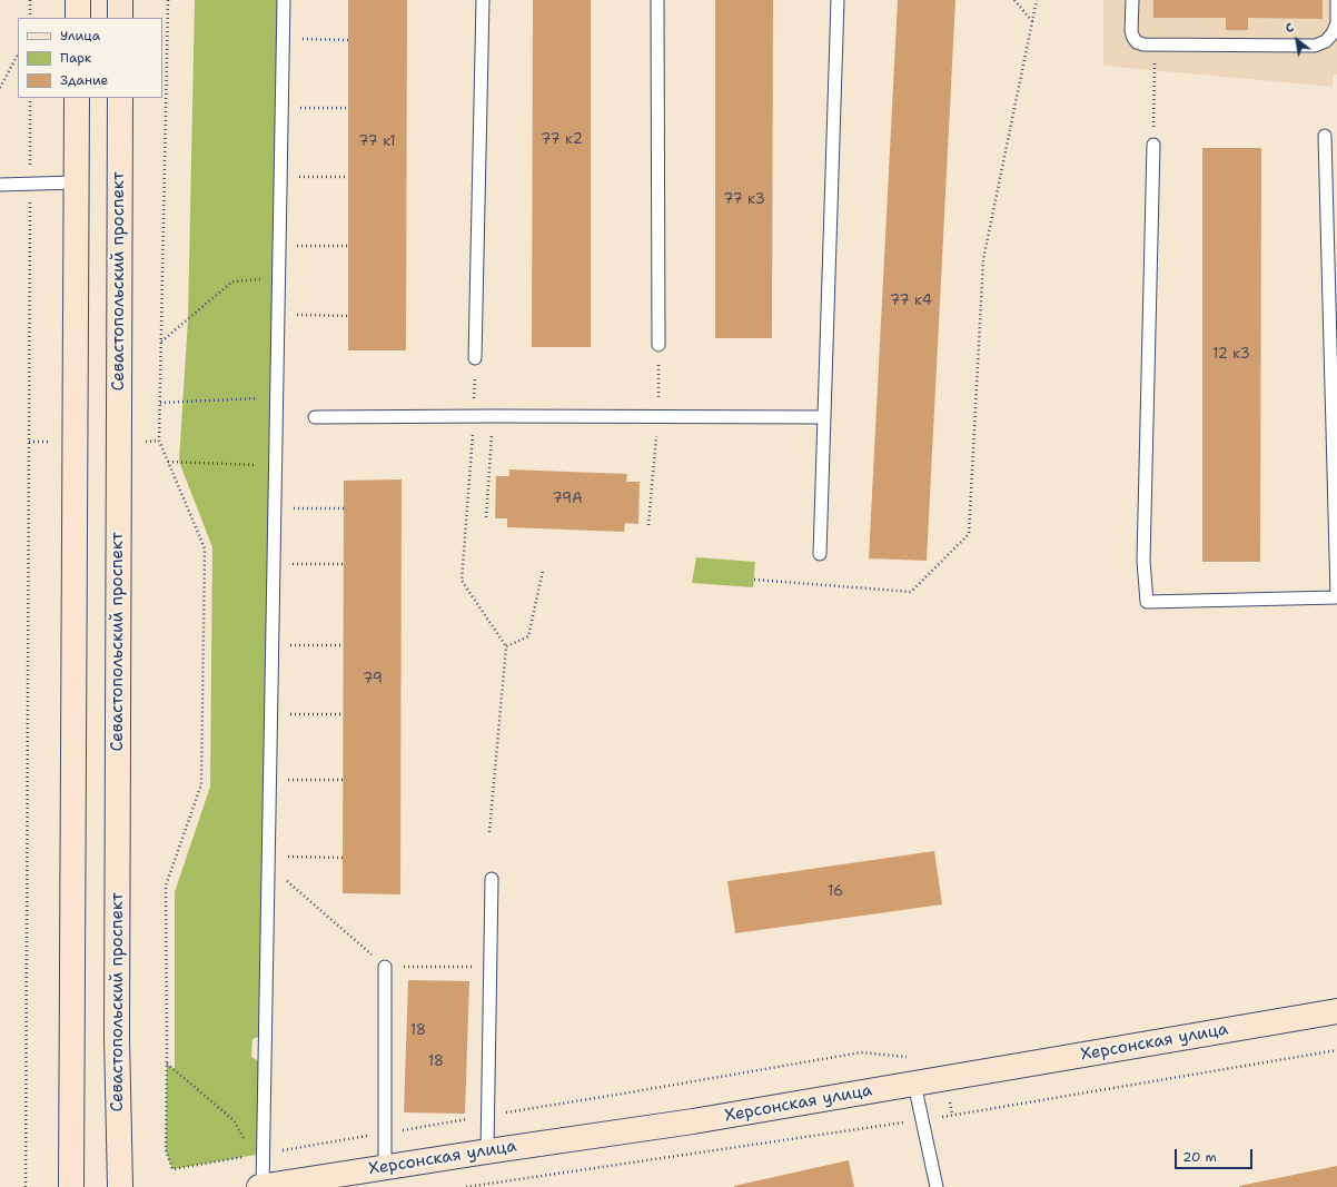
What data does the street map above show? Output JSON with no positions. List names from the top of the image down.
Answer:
{
  "streets": {
    "main road": ["Севастопольский проспект", "Херсонская улица"]
  },
  "house_numbers": [
    "77 к2",
    "77 к1",
    "77 к3",
    "77 к4",
    "12 к3",
    "79А",
    "79",
    "16",
    "18",
    "18"
  ],
  "legend": ["Улица", "Парк", "Здание"],
  "scale_bar": "20 m",
  "north": "top left"
}
